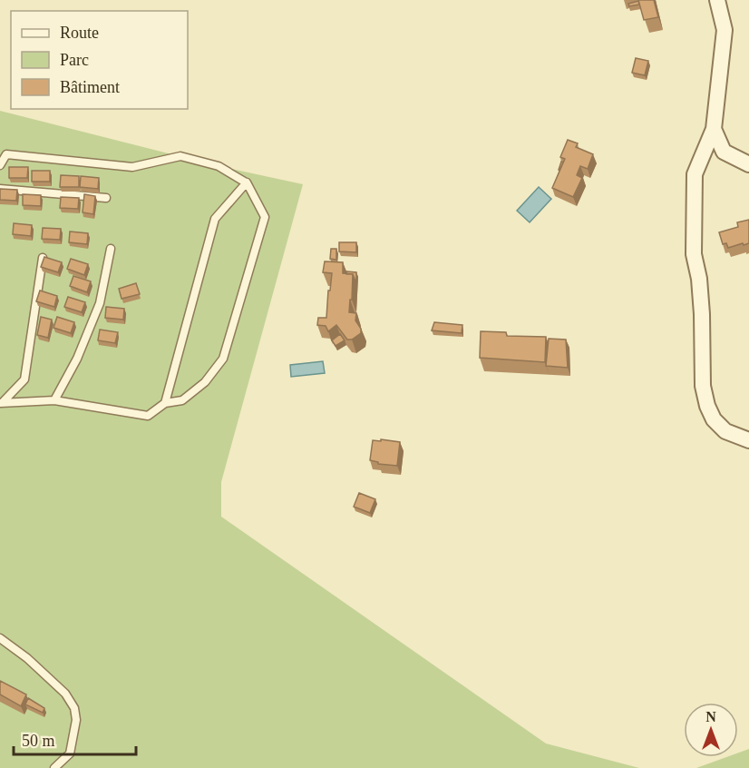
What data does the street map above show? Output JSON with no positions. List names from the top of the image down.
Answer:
{
  "legend": ["Route", "Parc", "Bâtiment"],
  "scale_bar": "50 m",
  "north": "top"
}
